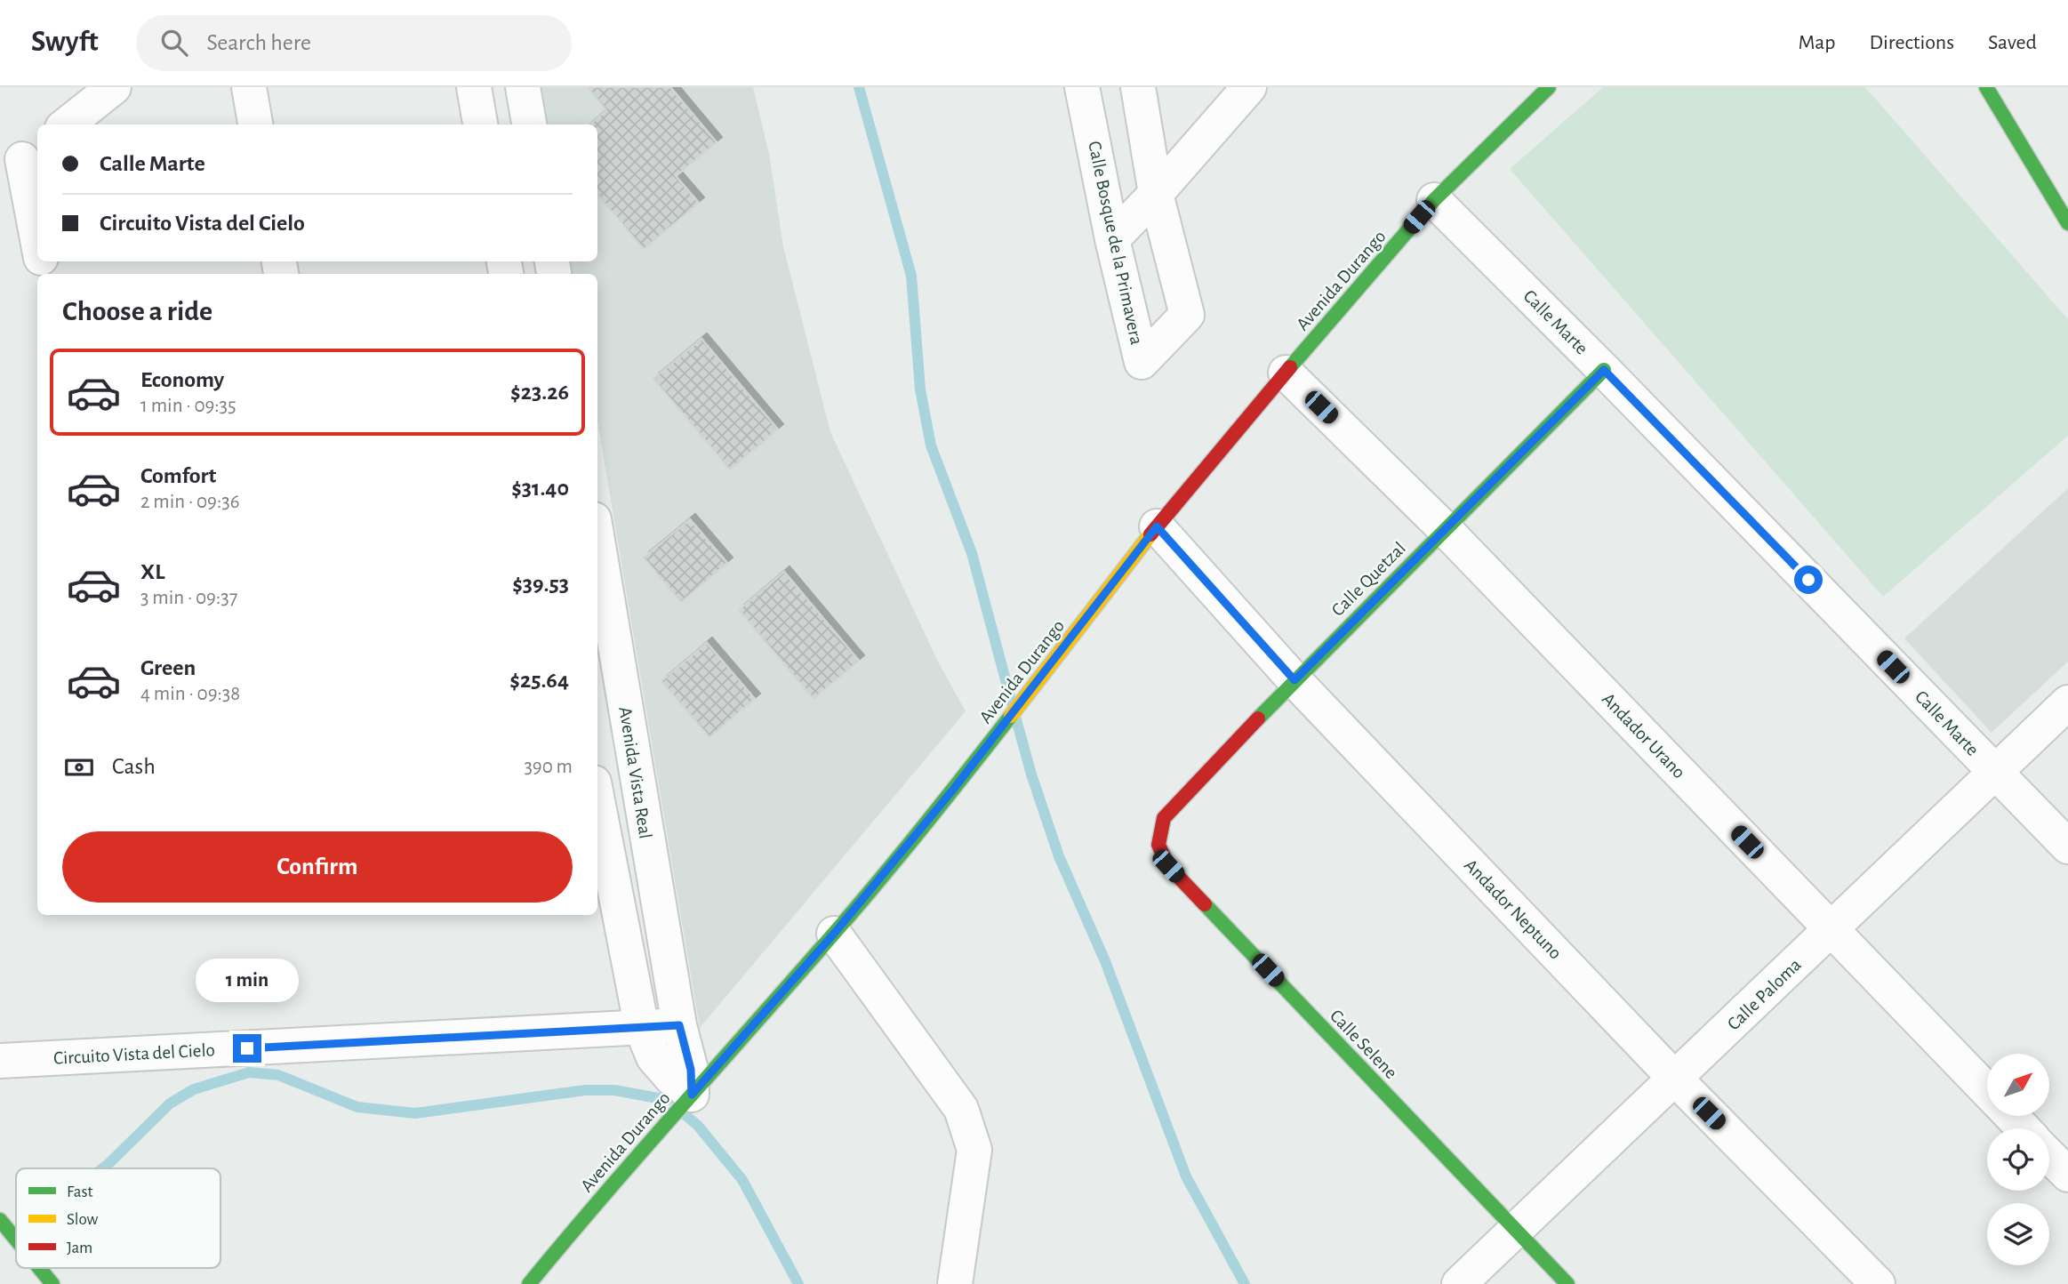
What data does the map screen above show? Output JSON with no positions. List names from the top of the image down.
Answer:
{
  "streets": {
    "street": [
      "Calle Bosque de la Primavera",
      "Avenida Durango",
      "Calle Marte",
      "Calle Quetzal",
      "Andador Urano",
      "Avenida Vista Real",
      "Andador Neptuno",
      "Calle Paloma",
      "Calle Selene",
      "Circuito Vista del Cielo"
    ]
  },
  "crossings": [
    ["Avenida Durango", "Calle Marte"],
    ["Avenida Durango", "Andador Urano"],
    ["Avenida Durango", "Avenida Vista Real"],
    ["Avenida Durango", "Andador Neptuno"],
    ["Calle Marte", "Calle Quetzal"],
    ["Calle Marte", "Calle Paloma"],
    ["Calle Quetzal", "Andador Urano"],
    ["Calle Quetzal", "Andador Neptuno"],
    ["Calle Quetzal", "Calle Selene"],
    ["Andador Urano", "Calle Paloma"],
    ["Andador Neptuno", "Calle Paloma"],
    ["Calle Paloma", "Calle Selene"]
  ],
  "legend": ["Fast", "Slow", "Jam"],
  "north": "top right",
  "page": {
    "header": "Swyft",
    "search": "Search here",
    "nav": ["Map", "Directions", "Saved"],
    "banner": ["Calle Marte", "Circuito Vista del Cielo"],
    "heading": "Choose a ride",
    "list": [
      {
        "name": "Economy",
        "note": "1 min · 09:35",
        "value": "$23.26"
      },
      {
        "name": "Comfort",
        "note": "2 min · 09:36",
        "value": "$31.40"
      },
      {
        "name": "XL",
        "note": "3 min · 09:37",
        "value": "$39.53"
      },
      {
        "name": "Green",
        "note": "4 min · 09:38",
        "value": "$25.64"
      }
    ],
    "pay": ["Cash", "390 m"],
    "buttons": "Confirm",
    "bubble": "1 min"
  }
}
